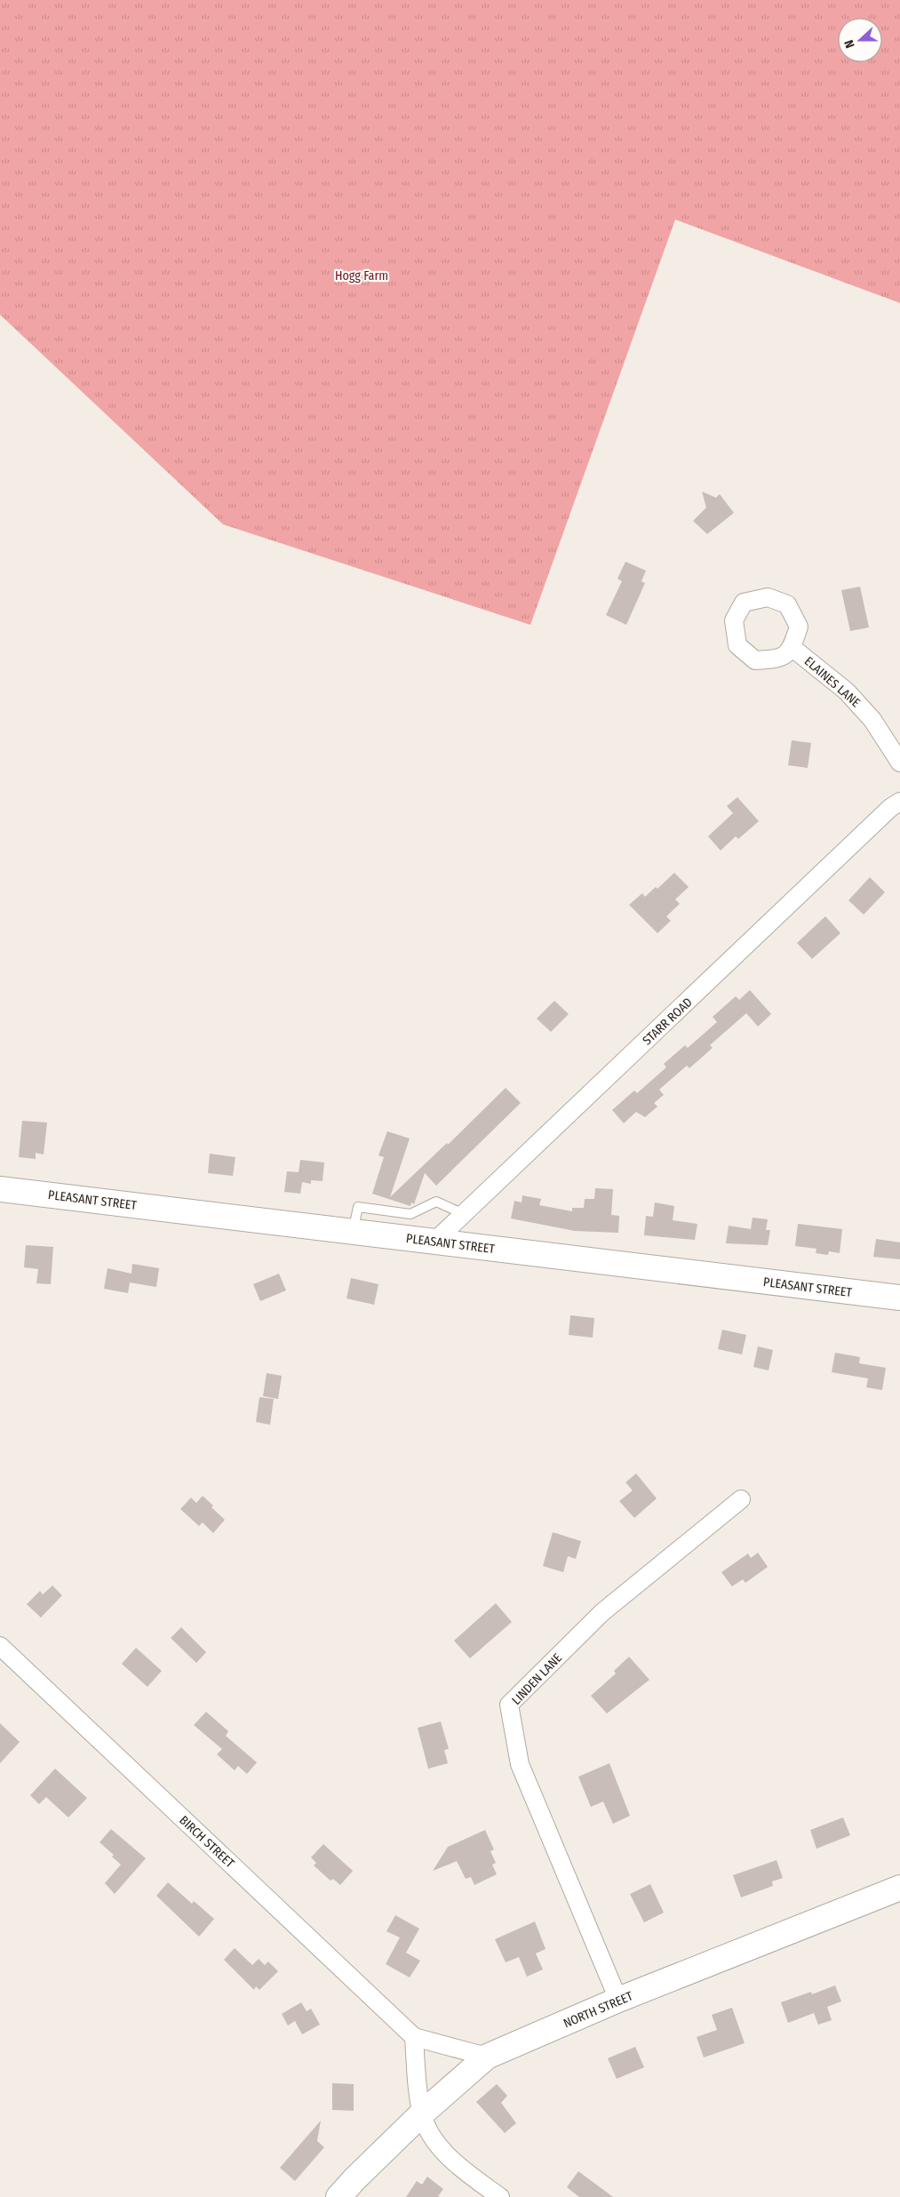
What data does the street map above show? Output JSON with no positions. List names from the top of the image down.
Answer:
{
  "streets": {
    "main road": ["PLEASANT STREET", "NORTH STREET"],
    "street": [
      "ELAINES LANE",
      "STARR ROAD",
      "LINDEN LANE",
      "BIRCH STREET"
    ]
  },
  "crossings": [
    ["STARR ROAD", "PLEASANT STREET"],
    ["LINDEN LANE", "NORTH STREET"],
    ["BIRCH STREET", "NORTH STREET"]
  ],
  "parks": ["Hogg Farm"],
  "north": "left"
}
